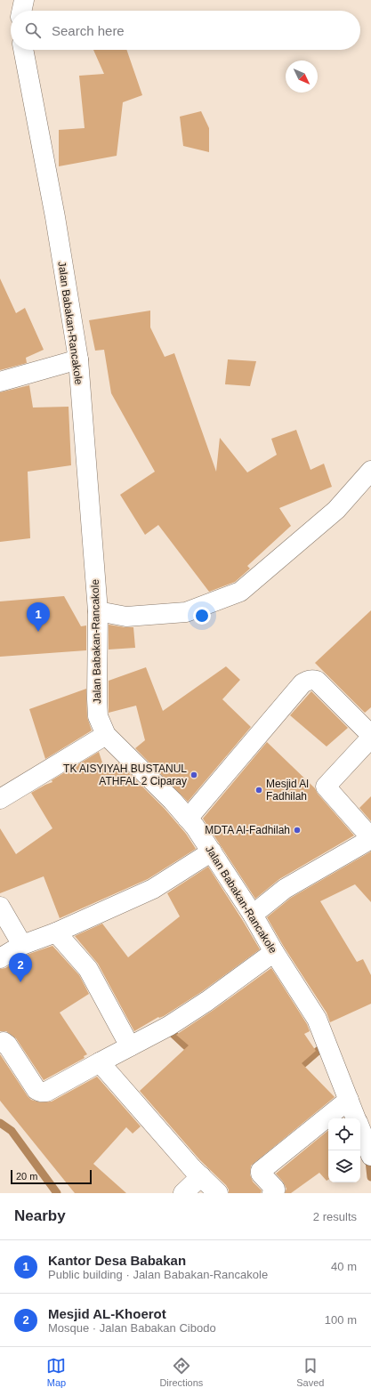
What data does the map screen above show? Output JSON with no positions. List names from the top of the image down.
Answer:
{
  "streets": {
    "street": ["Jalan Babakan-Rancakole"]
  },
  "places": ["TK AISYIYAH BUSTANUL ATHFAL 2 Ciparay", "Mesjid Al Fadhilah", "MDTA Al-Fadhilah"],
  "scale_bar": "20 m",
  "north": "bottom right",
  "page": {
    "search": "Search here",
    "pins": ["1", "2"],
    "scale": "20 m",
    "heading": ["Nearby", "2 results"],
    "list": [
      {
        "mark": "1",
        "name": "Kantor Desa Babakan",
        "note": "Public building · Jalan Babakan-Rancakole",
        "value": "40 m"
      },
      {
        "mark": "2",
        "name": "Mesjid AL-Khoerot",
        "note": "Mosque · Jalan Babakan Cibodo",
        "value": "100 m"
      }
    ],
    "nav": ["Map", "Directions", "Saved"]
  }
}
